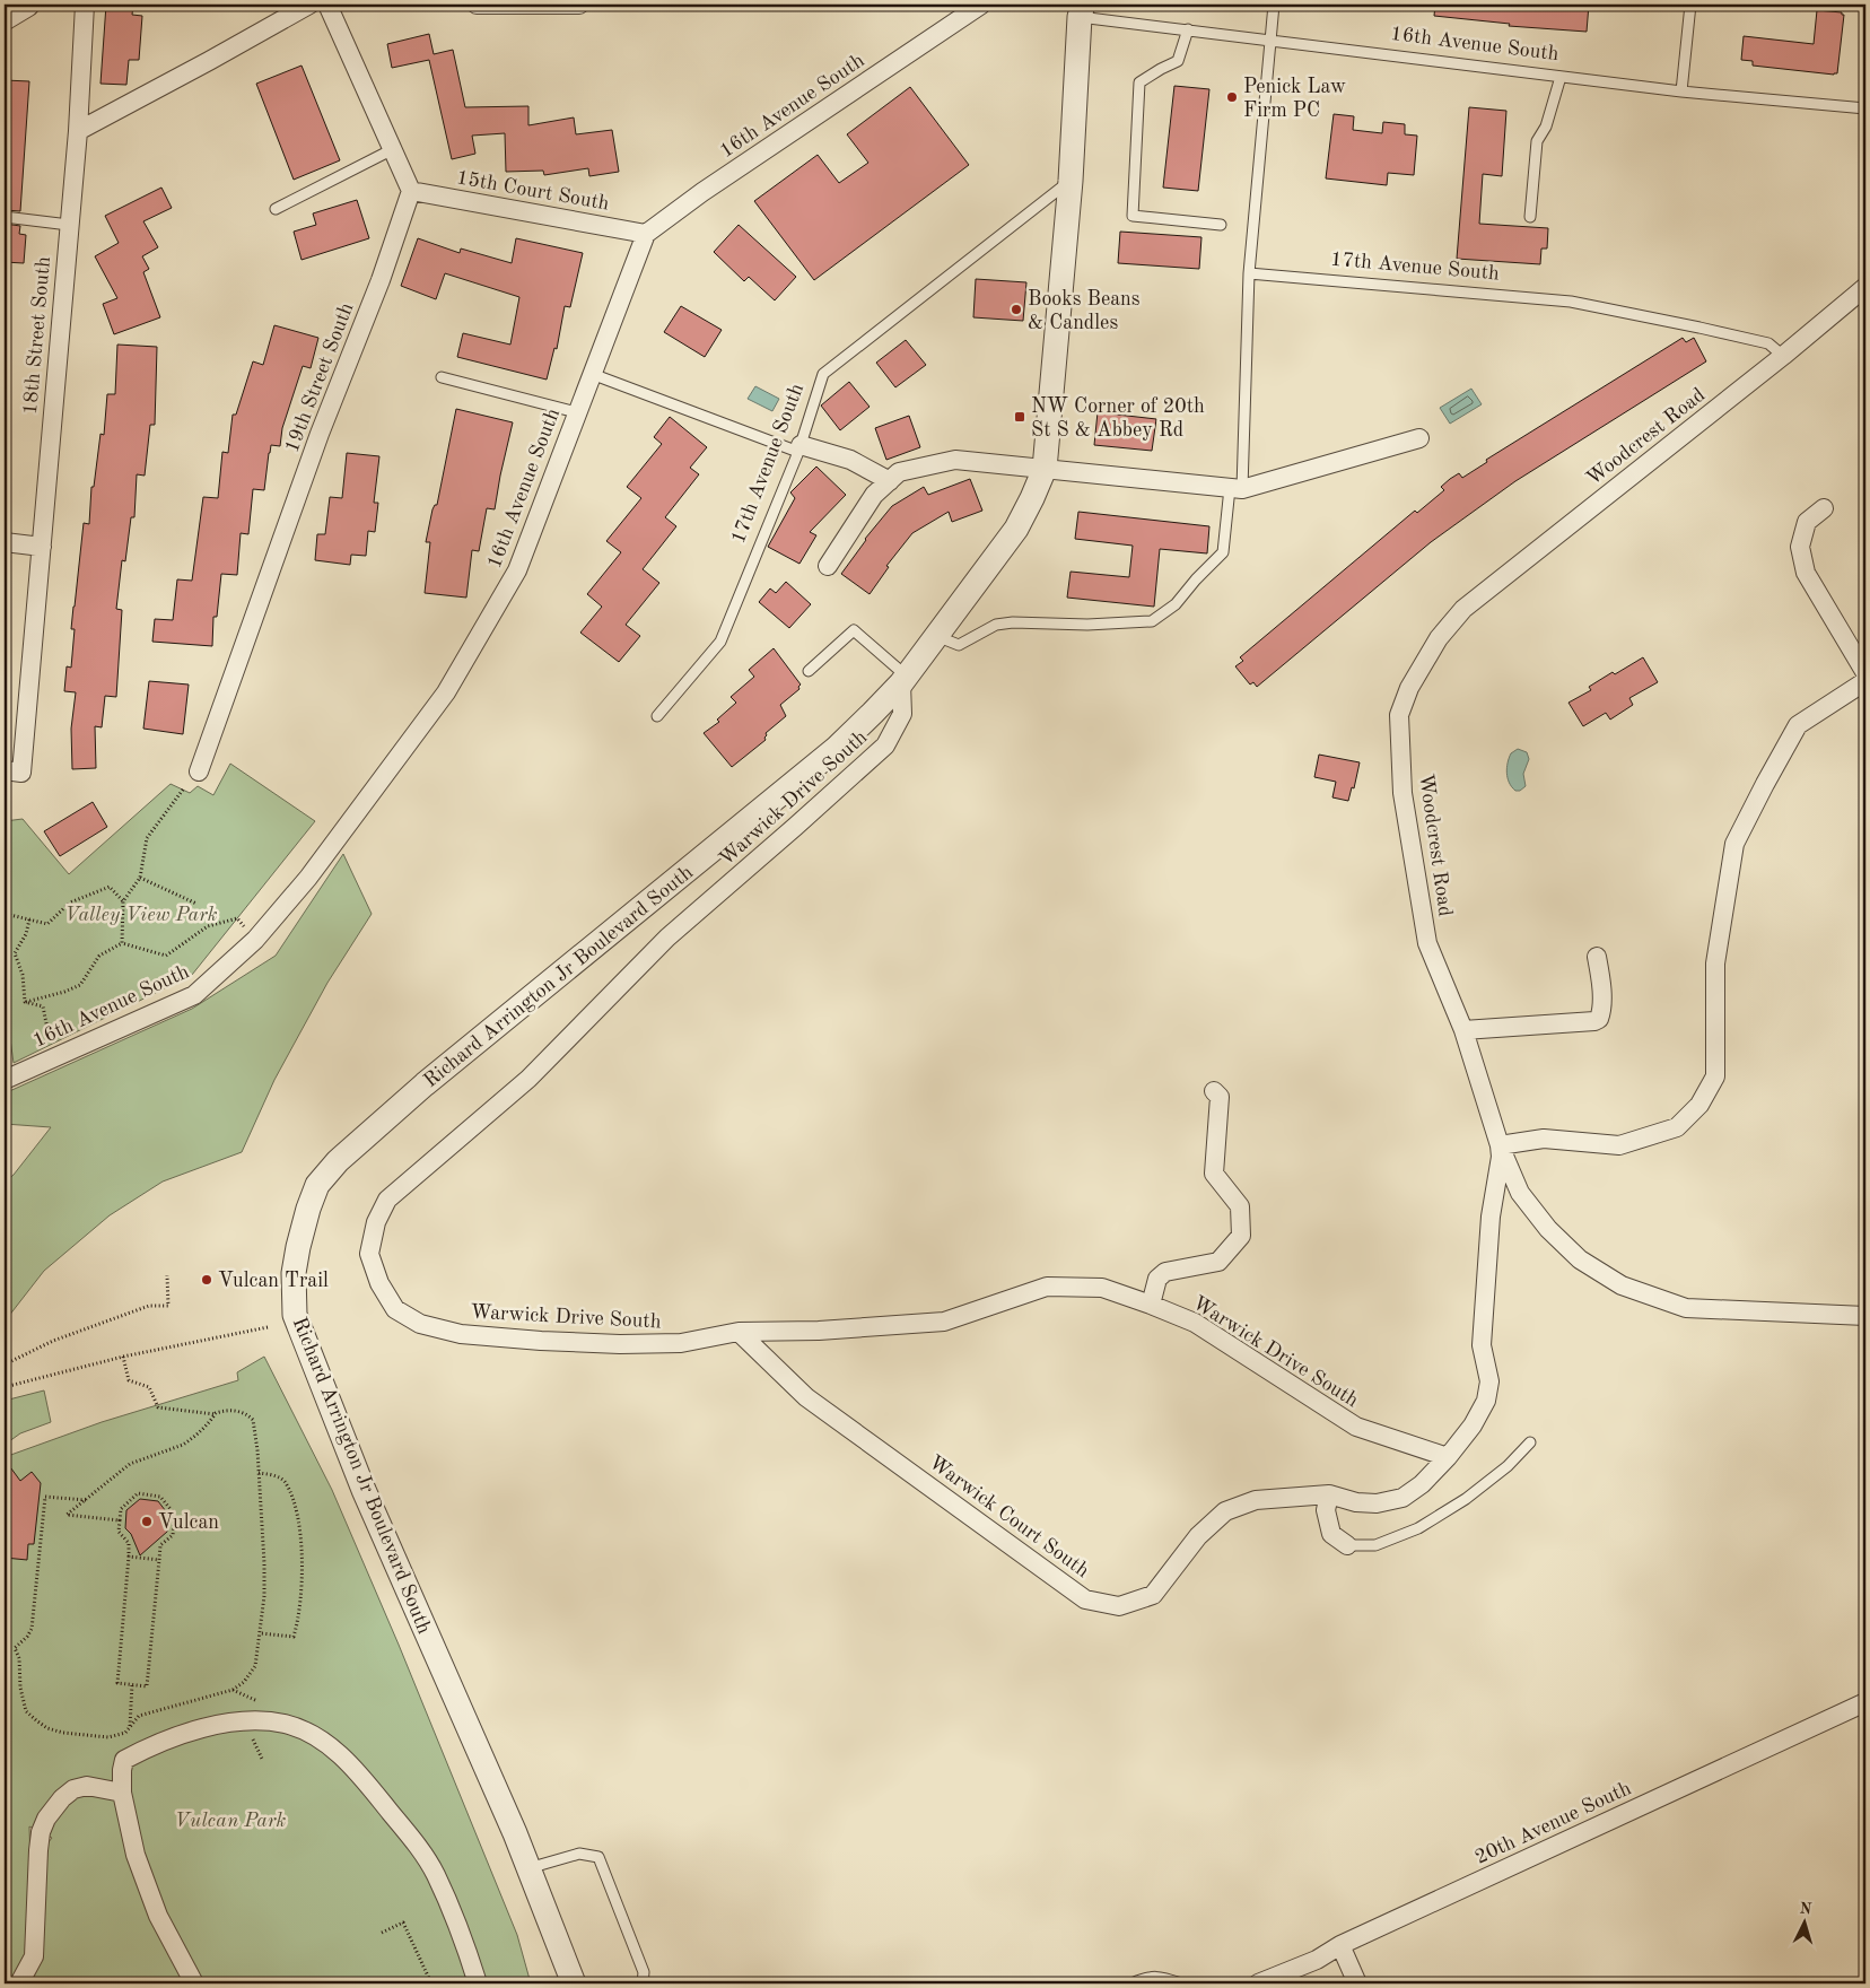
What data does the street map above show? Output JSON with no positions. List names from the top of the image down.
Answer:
{
  "streets": {
    "street": [
      "16th Avenue South",
      "15th Court South",
      "18th Street South",
      "19th Street South",
      "Woodcrest Road",
      "Warwick Drive South",
      "Richard Arrington Jr Boulevard South",
      "Warwick Court South",
      "20th Avenue South"
    ],
    "lane": ["17th Avenue South"]
  },
  "crossings": [
    ["16th Avenue South", "15th Court South"],
    ["16th Avenue South", "Richard Arrington Jr Boulevard South"],
    ["15th Court South", "19th Street South"],
    ["17th Avenue South", "Woodcrest Road"],
    ["17th Avenue South", "Richard Arrington Jr Boulevard South"],
    ["Woodcrest Road", "Warwick Drive South"],
    ["Woodcrest Road", "Warwick Court South"],
    ["Warwick Drive South", "Richard Arrington Jr Boulevard South"],
    ["Warwick Drive South", "Warwick Court South"]
  ],
  "parks": ["Valley View Park", "Vulcan Park"],
  "places": {
    "other": [
      "Penick Law Firm PC",
      "Books Beans & Candles",
      "Vulcan Trail",
      "Vulcan"
    ],
    "transit": ["NW Corner of 20th St S & Abbey Rd"]
  },
  "north": "top"
}
